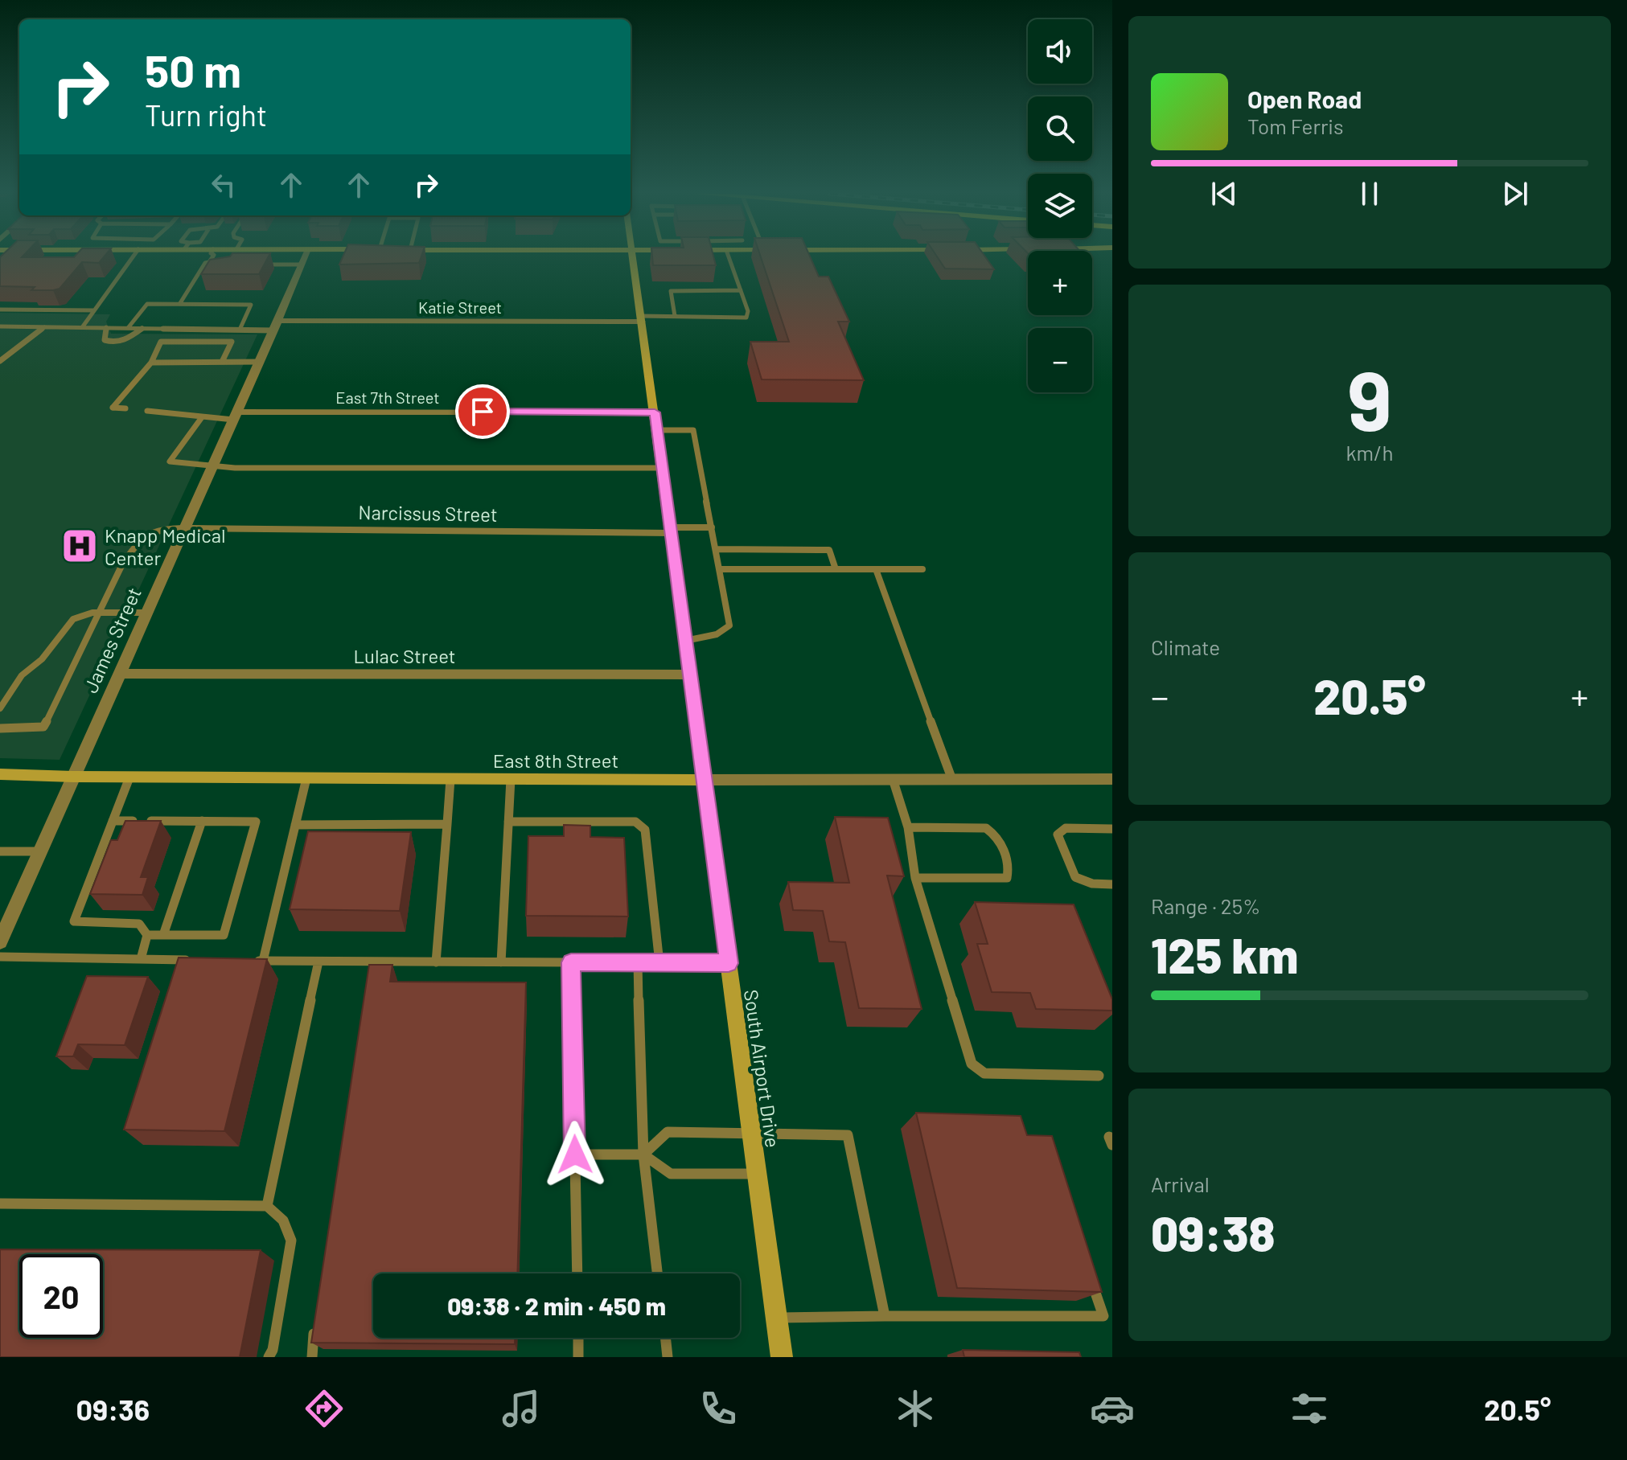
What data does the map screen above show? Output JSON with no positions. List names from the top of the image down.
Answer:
{
  "streets": {
    "street": [
      "Katie Street",
      "East 7th Street",
      "Narcissus Street",
      "James Street",
      "Lulac Street",
      "East 8th Street",
      "South Airport Drive"
    ]
  },
  "crossings": [
    ["Katie Street", "James Street"],
    ["Katie Street", "South Airport Drive"],
    ["East 7th Street", "James Street"],
    ["East 7th Street", "South Airport Drive"],
    ["Narcissus Street", "James Street"],
    ["Narcissus Street", "South Airport Drive"],
    ["James Street", "Lulac Street"],
    ["James Street", "East 8th Street"],
    ["Lulac Street", "South Airport Drive"],
    ["East 8th Street", "South Airport Drive"]
  ],
  "places": {
    "hospital": ["Knapp Medical Center"]
  },
  "page": {
    "map_buttons": ["+", "−"],
    "turn": ["50 m", "Turn right"],
    "song": ["Open Road", "Tom Ferris"],
    "tile": [
      ["9", "km/h"],
      "Climate",
      ["Range · 25%", "125 km"],
      ["Arrival", "09:38"]
    ],
    "heat": ["−", "20.5°", "+"],
    "limit": "20",
    "trip": "09:38 · 2 min · 450 m",
    "tabs": ["09:36", "20.5°"]
  }
}
